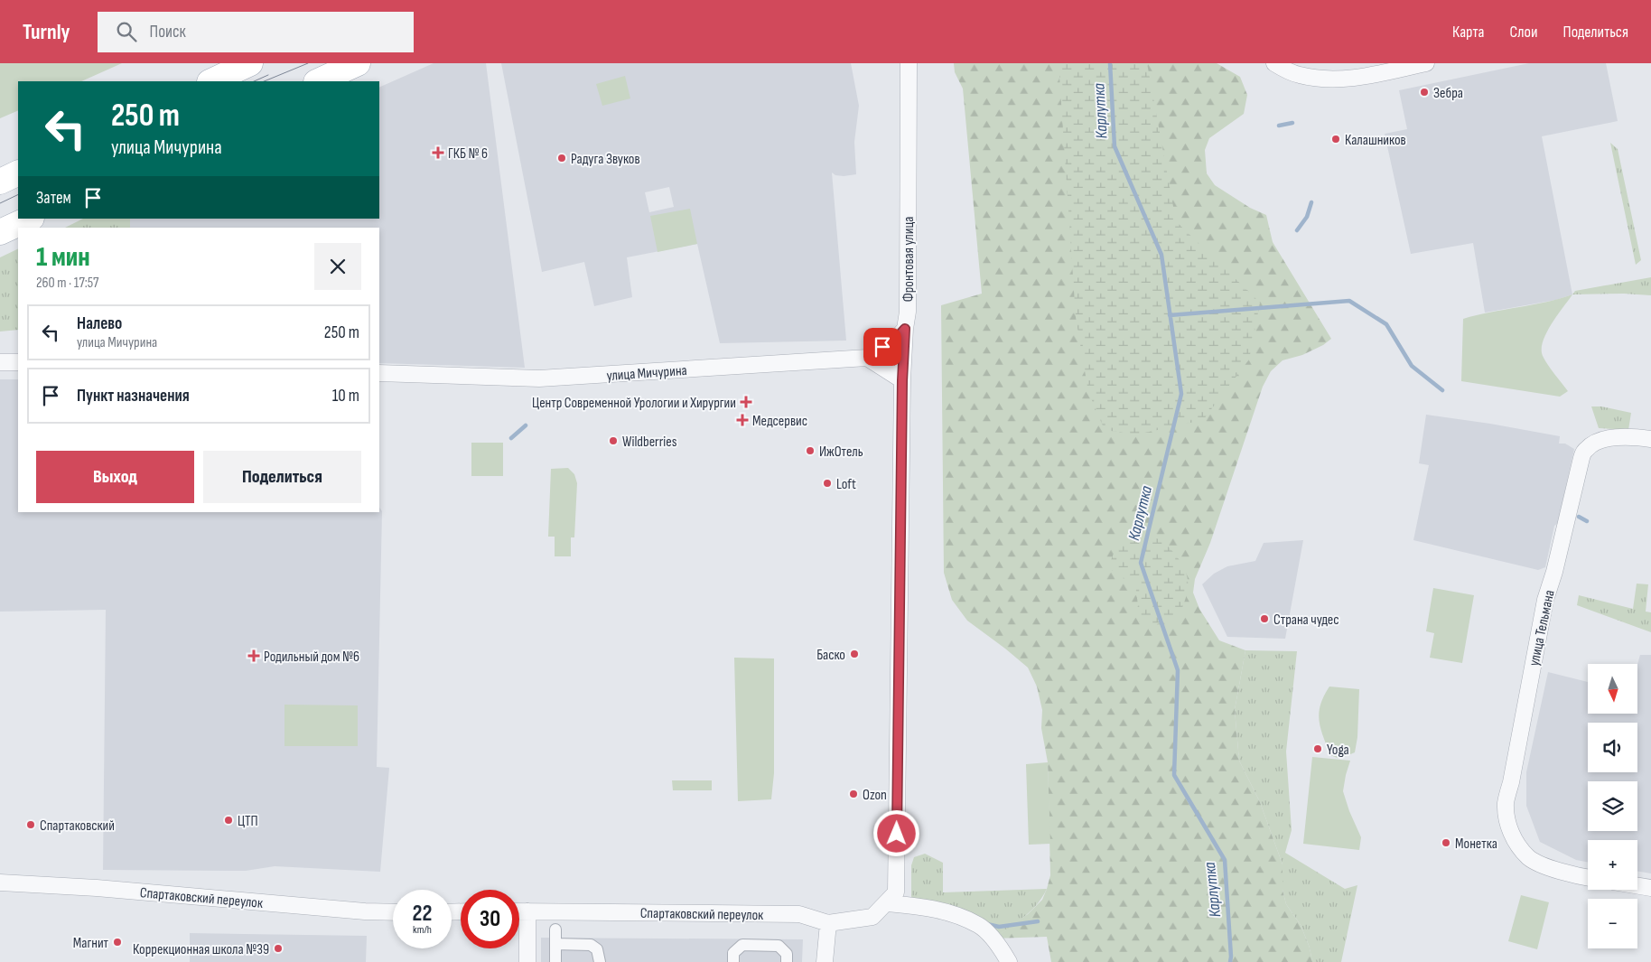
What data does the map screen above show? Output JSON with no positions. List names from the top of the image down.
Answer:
{
  "streets": {
    "street": [
      "Фронтовая улица",
      "улица Мичурина",
      "улица Тельмана",
      "Спартаковский переулок"
    ]
  },
  "crossings": [
    ["Фронтовая улица", "Спартаковский переулок"]
  ],
  "water": ["Карлутка"],
  "places": {
    "other": [
      "Зебра",
      "Калашников",
      "Радуга Звуков",
      "Wildberries",
      "ИжОтель",
      "Loft",
      "Страна чудес",
      "Баско",
      "Yoga",
      "Ozon",
      "ЦТП",
      "Спартаковский",
      "Монетка",
      "Магнит",
      "Коррекционная школа №39"
    ],
    "health": [
      "ГКБ № 6",
      "Центр Современной Урологии и Хирургии",
      "Медсервис",
      "Родильный дом №6"
    ]
  },
  "north": "bottom",
  "page": {
    "header": "Turnly",
    "search": "Поиск",
    "nav": ["Карта", "Слои", "Поделиться"],
    "turn": ["250 m", "улица Мичурина"],
    "then": "Затем",
    "heading": ["1 мин", "260 m · 17:57"],
    "list": [
      {
        "name": "Налево",
        "note": "улица Мичурина",
        "value": "250 m"
      },
      {
        "name": "Пункт назначения",
        "value": "10 m"
      }
    ],
    "buttons": ["Выход", "Поделиться"],
    "map_buttons": ["+", "−"],
    "speed": "22 km/h",
    "limit": "30"
  }
}
